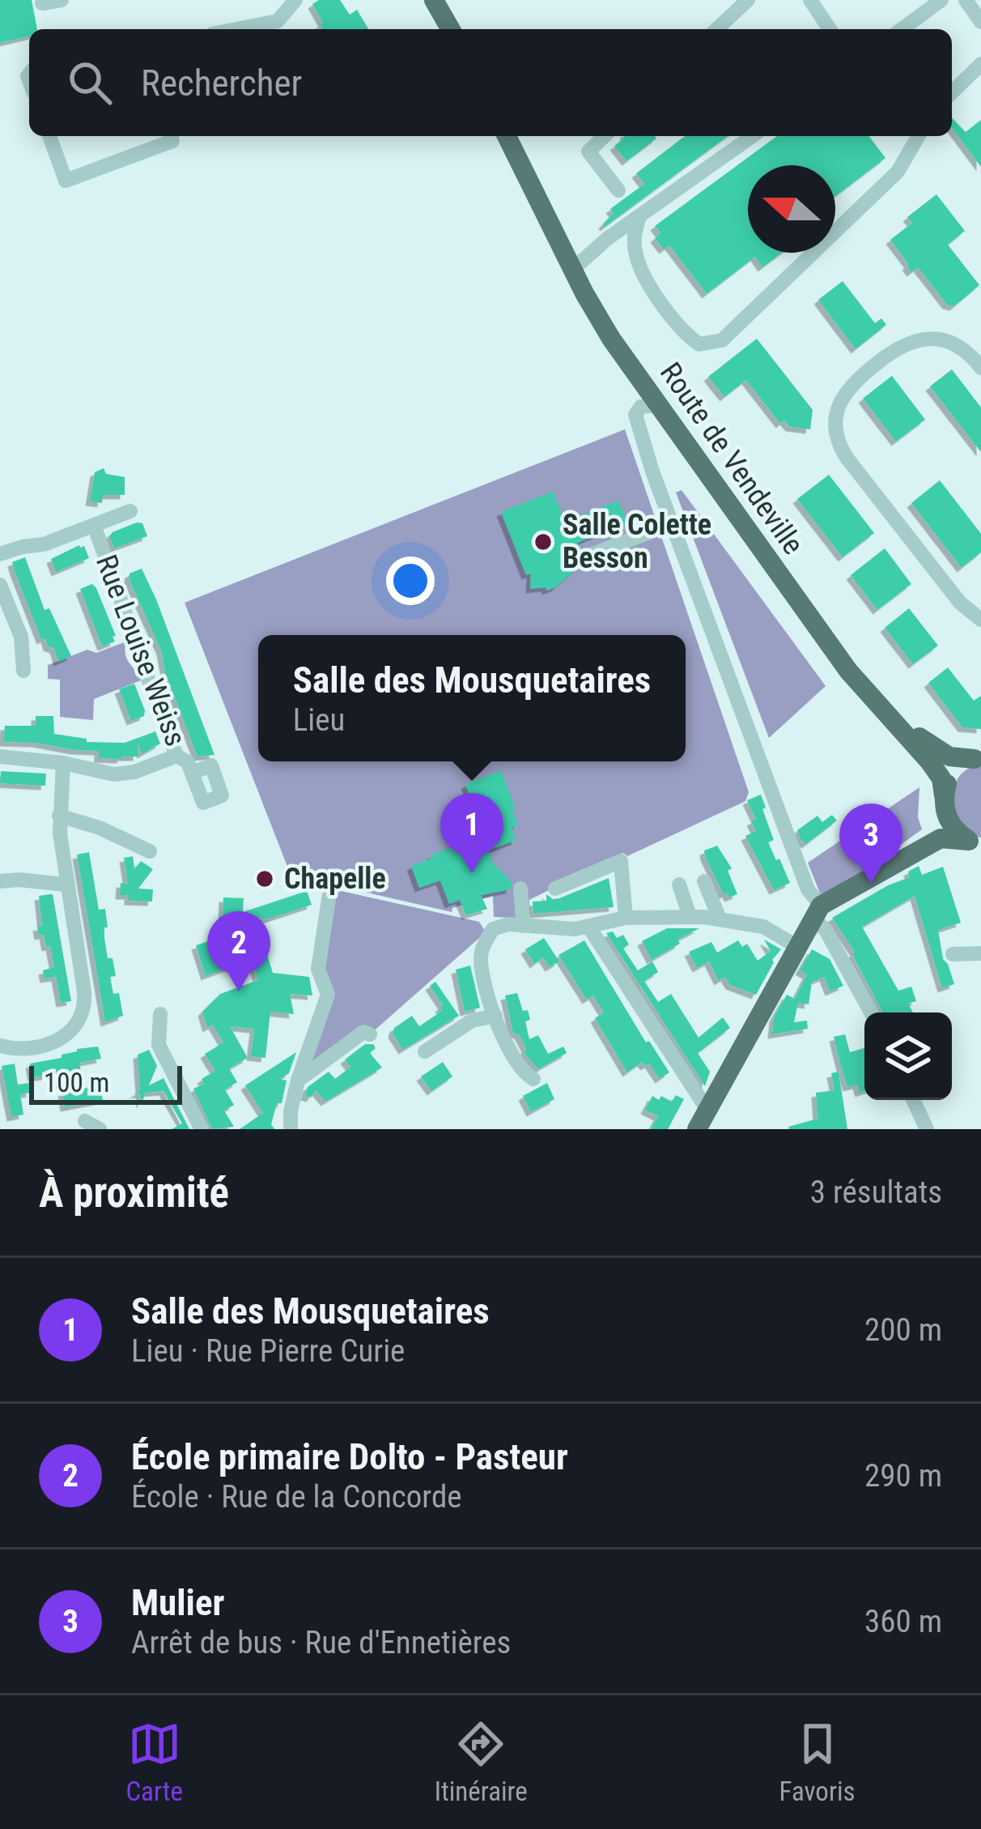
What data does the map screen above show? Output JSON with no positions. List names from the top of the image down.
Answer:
{
  "streets": {
    "main road": ["Route de Vendeville"],
    "street": ["Rue Louise Weiss"]
  },
  "places": ["Salle Colette Besson", "Chapelle"],
  "scale_bar": "100 m",
  "north": "left",
  "page": {
    "search": "Rechercher",
    "popup": ["Salle des Mousquetaires", "Lieu"],
    "pins": ["1", "3", "2"],
    "scale": "100 m",
    "heading": ["À proximité", "3 résultats"],
    "list": [
      {
        "mark": "1",
        "name": "Salle des Mousquetaires",
        "note": "Lieu · Rue Pierre Curie",
        "value": "200 m"
      },
      {
        "mark": "2",
        "name": "École primaire Dolto - Pasteur",
        "note": "École · Rue de la Concorde",
        "value": "290 m"
      },
      {
        "mark": "3",
        "name": "Mulier",
        "note": "Arrêt de bus · Rue d'Ennetières",
        "value": "360 m"
      }
    ],
    "nav": ["Carte", "Itinéraire", "Favoris"]
  }
}
